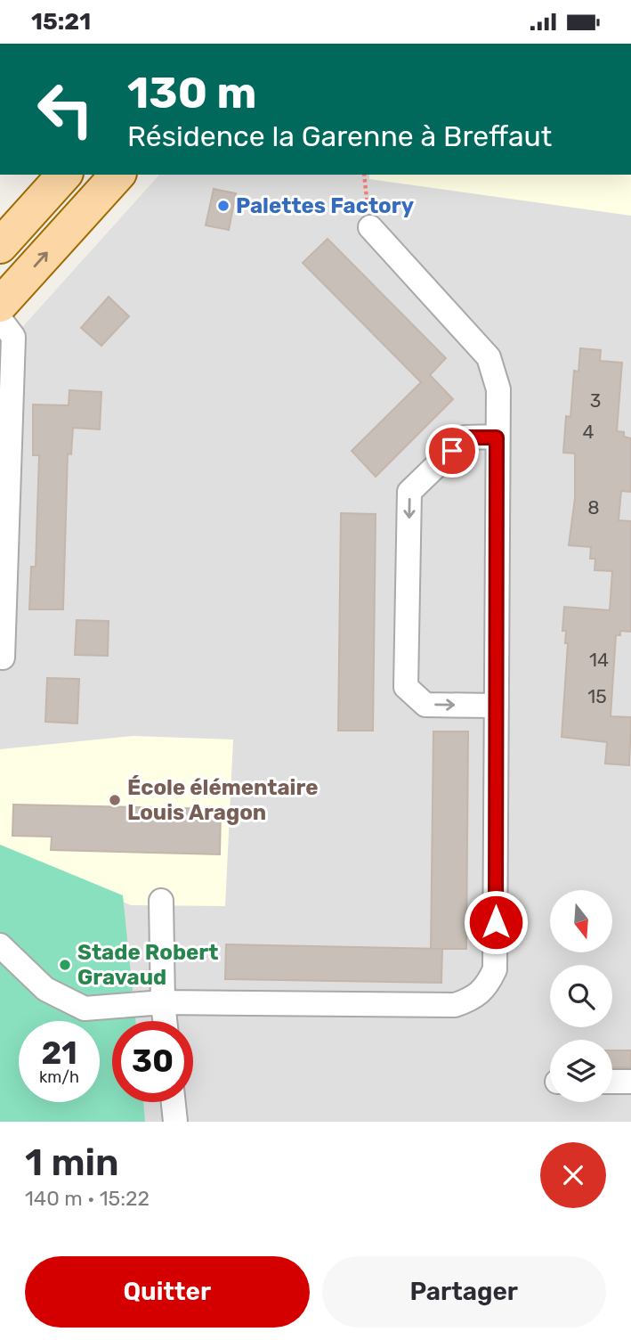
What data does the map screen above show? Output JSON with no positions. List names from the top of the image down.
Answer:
{
  "places": ["Palettes Factory", "École élémentaire Louis Aragon", "Stade Robert Gravaud"],
  "house_numbers": [
    "3",
    "4",
    "8",
    "14",
    "15"
  ],
  "north": "bottom",
  "page": {
    "status": "15:21",
    "turn": ["130 m", "Résidence la Garenne à Breffaut"],
    "speed": "21 km/h",
    "limit": "30",
    "heading": ["1 min", "140 m · 15:22"],
    "buttons": ["Quitter", "Partager"]
  }
}
